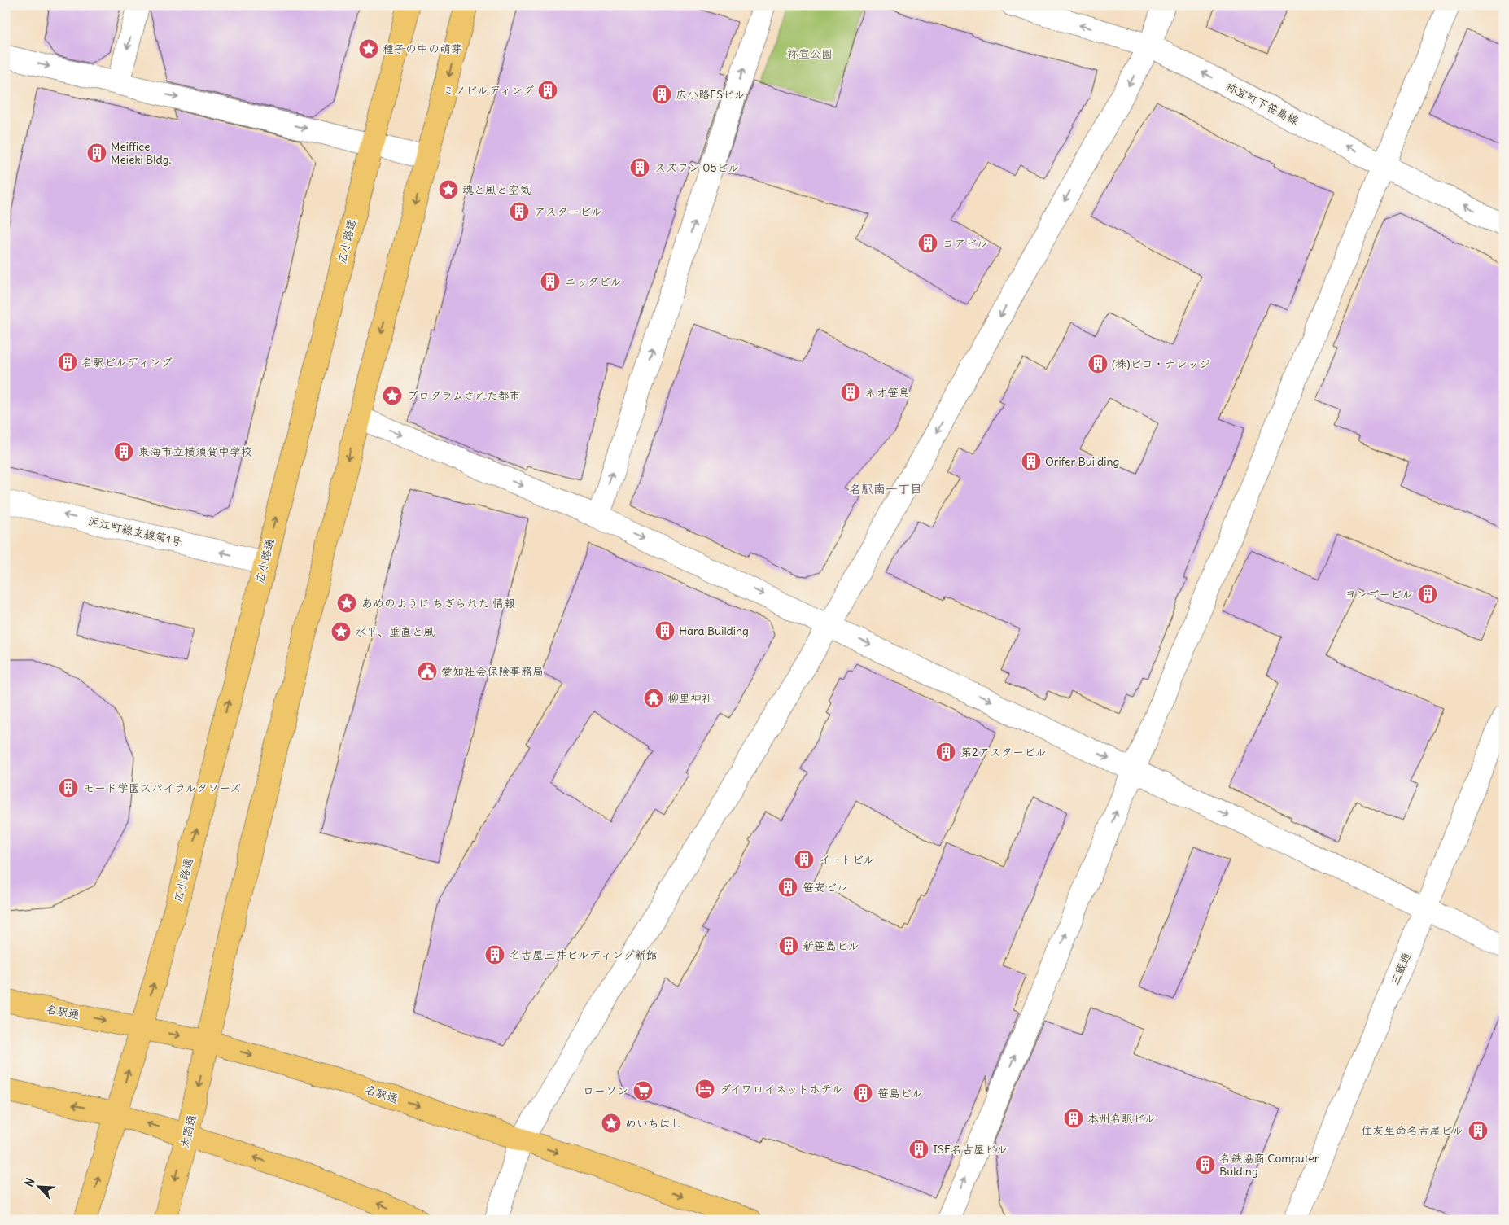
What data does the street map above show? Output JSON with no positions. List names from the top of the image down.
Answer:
{
  "streets": {
    "main road": ["広小路通", "名駅通", "太閤通"],
    "street": ["祢宜町下笹島線", "泥江町線支線第1号", "三蔵通"]
  },
  "crossings": [
    ["広小路通", "泥江町線支線第1号"],
    ["広小路通", "名駅通"],
    ["名駅通", "太閤通"]
  ],
  "one_way": ["祢宜町下笹島線", "泥江町線支線第1号"],
  "districts": ["名駅南一丁目"],
  "parks": ["祢宣公園"],
  "places": {
    "place": [
      "種子の中の萌芽",
      "魂と風と空気",
      "プログラムされた都市",
      "あめのように ちぎられた 情報",
      "水平、垂直と風",
      "めいちはし"
    ],
    "building": [
      "ミノビルディング",
      "広小路ESビル",
      "Meiffice Meieki Bldg.",
      "スズワン 05ビル",
      "アスタービル",
      "コアビル",
      "ニッタビル",
      "名駅ビルディング",
      "(株)ピコ・ナレッジ",
      "ネオ笹島",
      "東海市立横須賀中学校",
      "Orifer Building",
      "ヨンゴービル",
      "Hara Building",
      "第2アスタービル",
      "モード学園スパイラルタワーズ",
      "イートビル",
      "笹安ビル",
      "新笹島ビル",
      "名古屋三井ビルディング新館",
      "笹島ビル",
      "本州名駅ビル",
      "住友生命名古屋ビル",
      "ISE名古屋ビル",
      "名鉄協商 Computer Bulding"
    ],
    "public building": ["愛知社会保険事務局"],
    "temple": ["柳里神社"],
    "hotel": ["ダイワロイネットホテル"],
    "supermarket": ["ローソン"]
  },
  "north": "top left"
}
